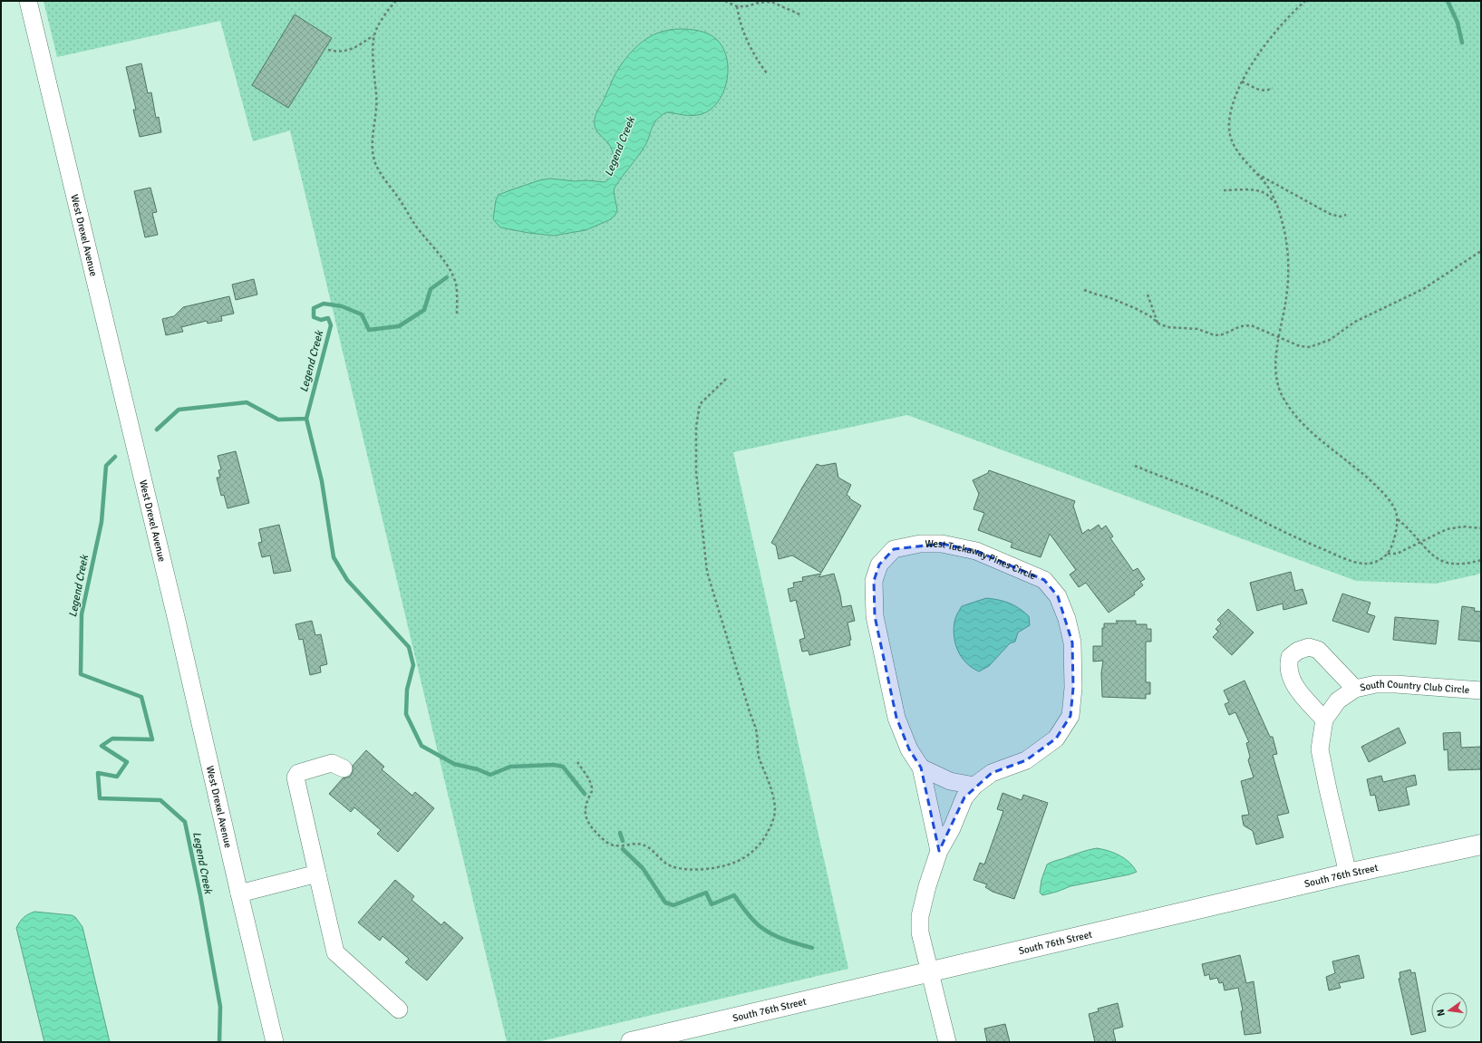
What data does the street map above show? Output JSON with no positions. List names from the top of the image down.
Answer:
{
  "streets": {
    "main road": ["South 76th Street"],
    "street": ["West Drexel Avenue", "West Tuckaway Pines Circle", "South Country Club Circle"]
  },
  "crossings": [
    ["West Tuckaway Pines Circle", "South 76th Street"],
    ["South Country Club Circle", "South 76th Street"]
  ],
  "water": ["Legend Creek"],
  "north": "left"
}
